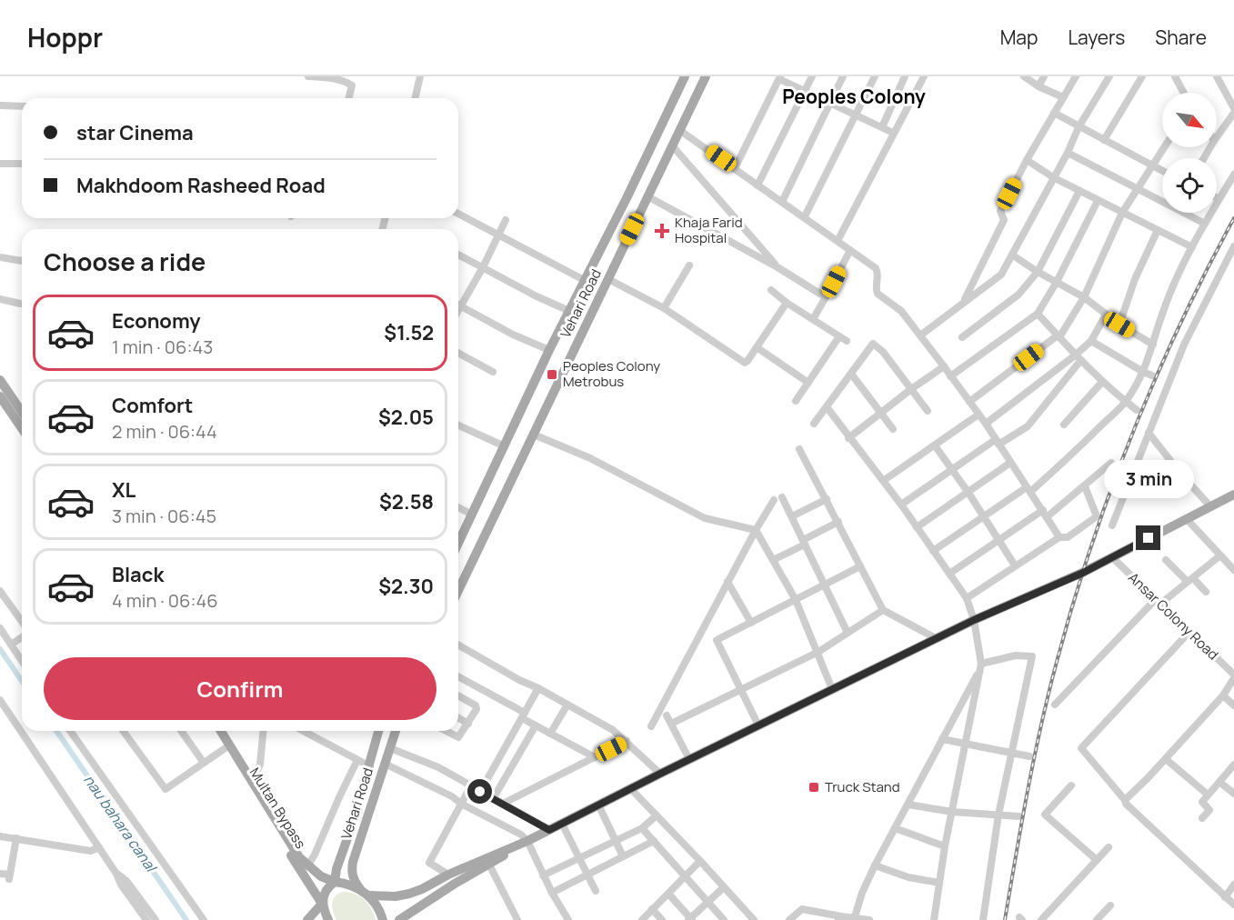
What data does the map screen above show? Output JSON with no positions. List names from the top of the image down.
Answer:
{
  "streets": {
    "main road": ["Vehari Road", "Multan Bypass"],
    "street": ["Ansar Colony Road"]
  },
  "crossings": [
    ["Vehari Road", "Multan Bypass"]
  ],
  "districts": ["Peoples Colony"],
  "water": ["nau bahara canal"],
  "places": {
    "health": ["Khaja Farid Hospital"],
    "transit": ["Peoples Colony Metrobus", "Truck Stand"]
  },
  "north": "bottom right",
  "page": {
    "header": "Hoppr",
    "nav": ["Map", "Layers", "Share"],
    "banner": ["star Cinema", "Makhdoom Rasheed Road"],
    "heading": "Choose a ride",
    "list": [
      {
        "name": "Economy",
        "note": "1 min · 06:43",
        "value": "$1.52"
      },
      {
        "name": "Comfort",
        "note": "2 min · 06:44",
        "value": "$2.05"
      },
      {
        "name": "XL",
        "note": "3 min · 06:45",
        "value": "$2.58"
      },
      {
        "name": "Black",
        "note": "4 min · 06:46",
        "value": "$2.30"
      }
    ],
    "bubble": "3 min",
    "buttons": "Confirm"
  }
}
